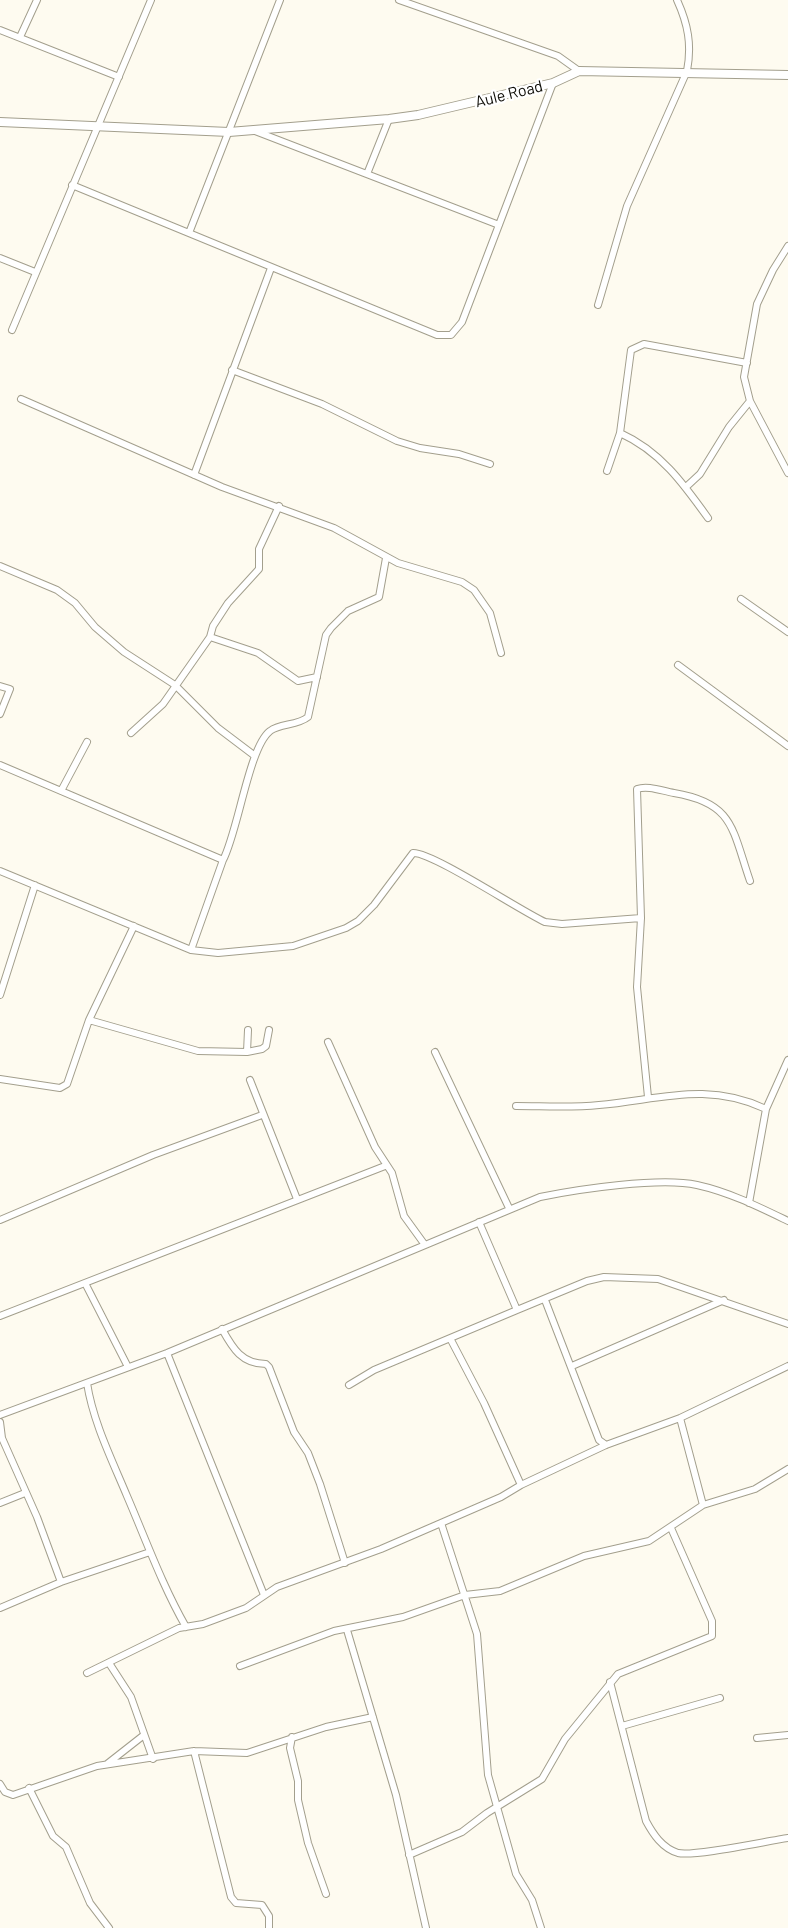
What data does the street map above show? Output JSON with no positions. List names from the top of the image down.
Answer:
{
  "streets": {
    "street": ["Aule Road"]
  }
}
